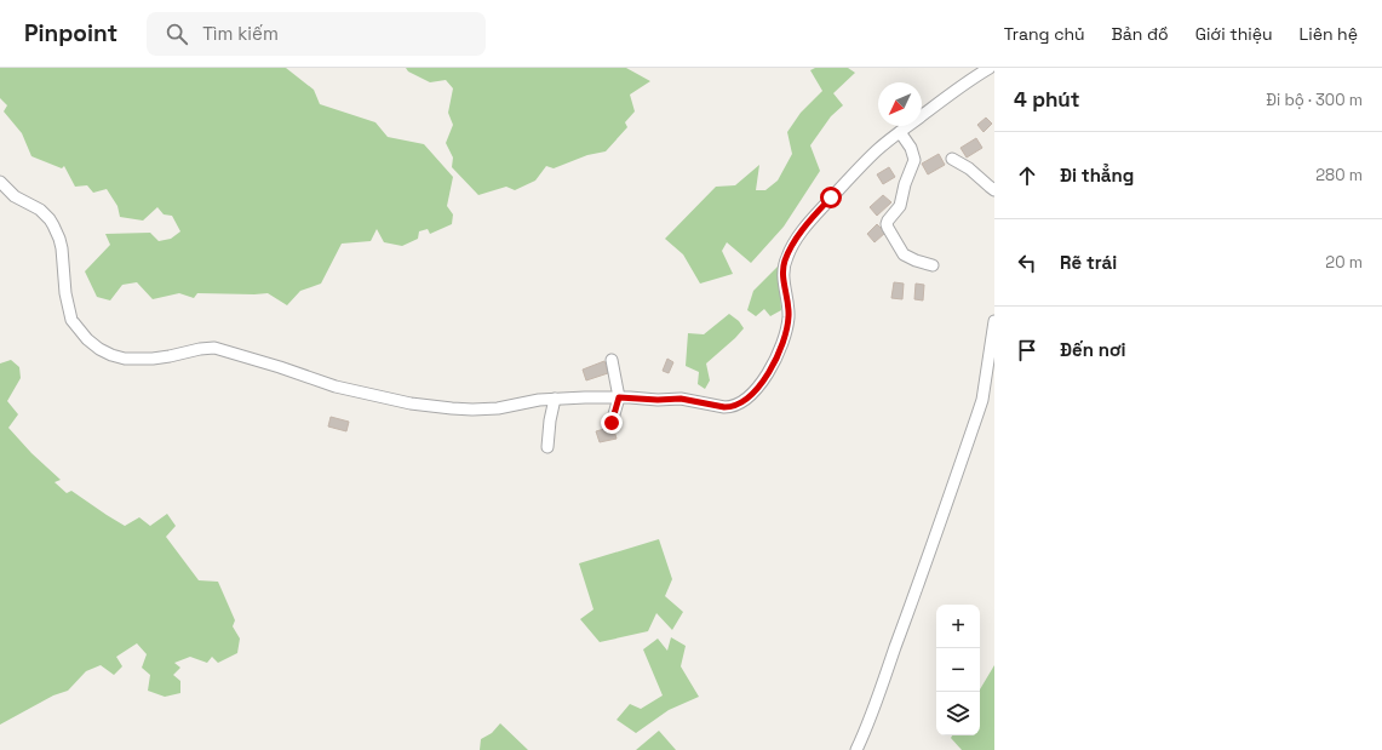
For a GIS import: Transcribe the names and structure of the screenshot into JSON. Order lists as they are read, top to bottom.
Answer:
{
  "north": "bottom left",
  "page": {
    "header": "Pinpoint",
    "search": "Tìm kiếm",
    "nav": [
      "Trang chủ",
      "Bản đồ",
      "Giới thiệu",
      "Liên hệ"
    ],
    "heading": ["4 phút", "Đi bộ · 300 m"],
    "list": [
      ["Đi thẳng", "280 m"],
      ["Rẽ trái", "20 m"],
      "Đến nơi"
    ],
    "map_buttons": ["+", "−"]
  }
}
